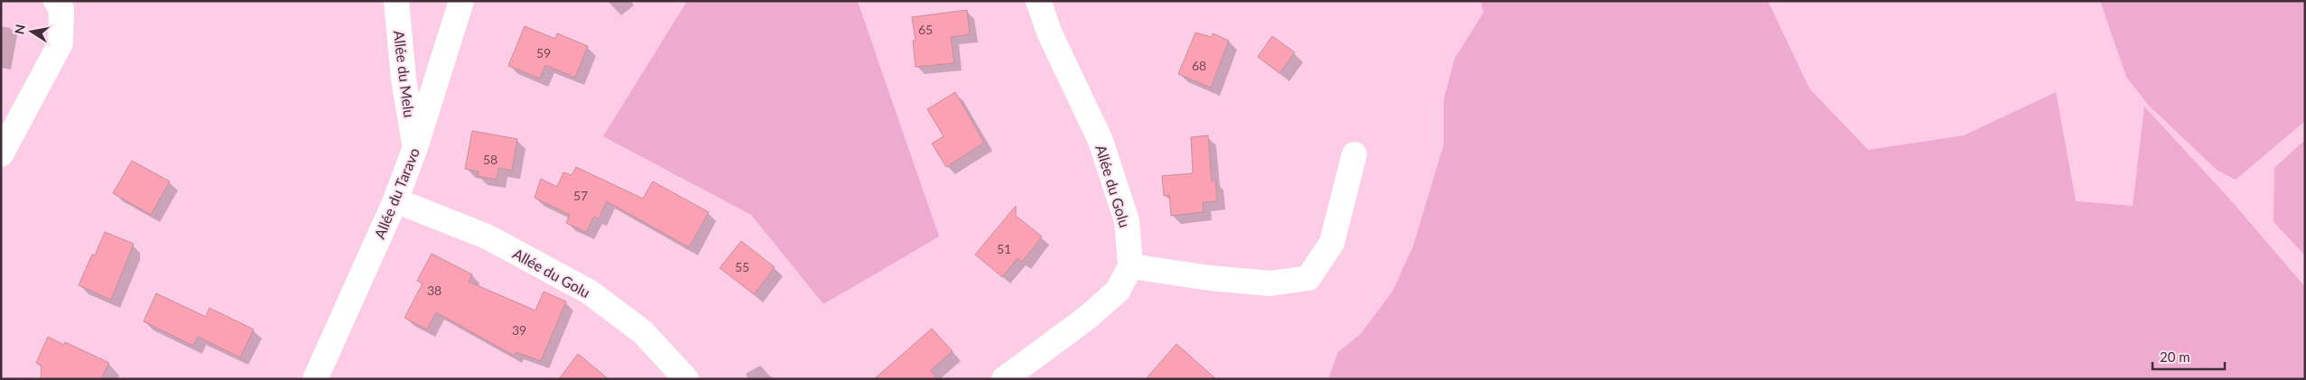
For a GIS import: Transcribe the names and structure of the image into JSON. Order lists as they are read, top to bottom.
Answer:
{
  "streets": {
    "street": ["Allée du Melu", "Allée du Golu", "Allée du Taravo"]
  },
  "crossings": [
    ["Allée du Melu", "Allée du Taravo"],
    ["Allée du Golu", "Allée du Taravo"]
  ],
  "house_numbers": [
    "65",
    "59",
    "68",
    "58",
    "57",
    "51",
    "55",
    "38",
    "39"
  ],
  "scale_bar": "20 m",
  "north": "left"
}
